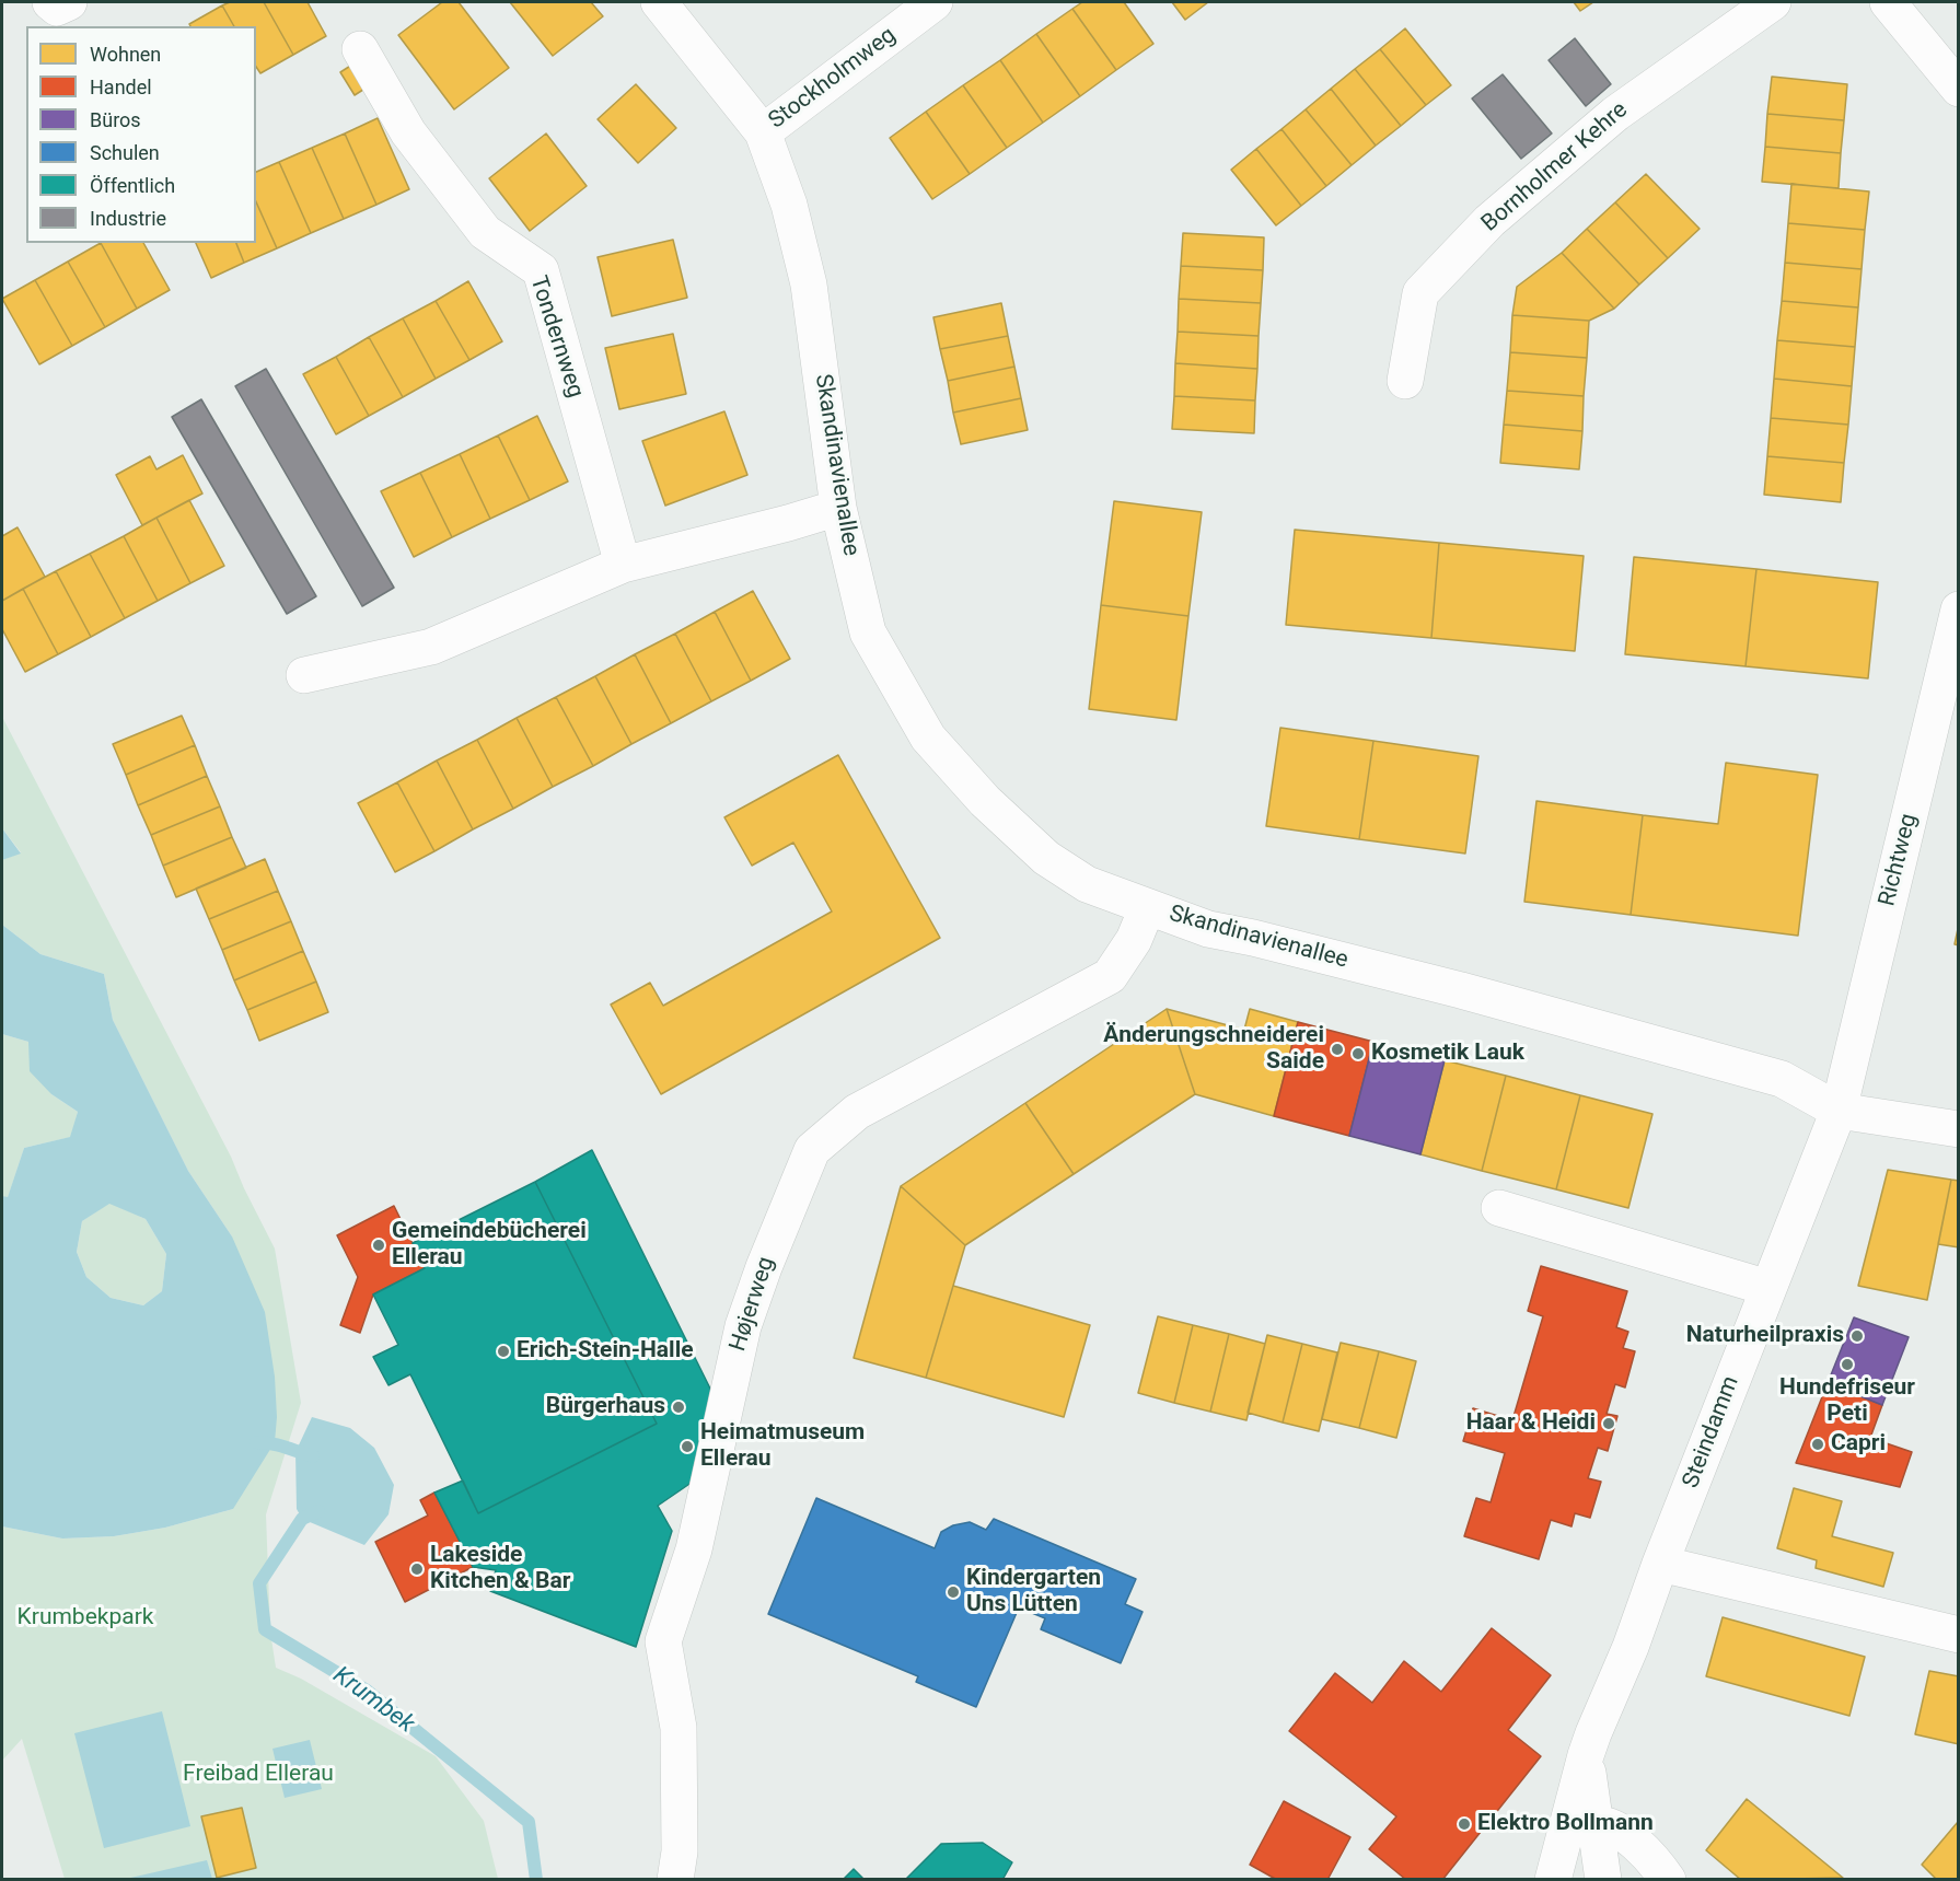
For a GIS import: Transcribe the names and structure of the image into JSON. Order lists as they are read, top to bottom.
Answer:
{
  "streets": {
    "street": [
      "Stockholmweg",
      "Bornholmer Kehre",
      "Tondernweg",
      "Skandinavienallee",
      "Richtweg",
      "Højerweg",
      "Steindamm"
    ]
  },
  "crossings": [
    ["Stockholmweg", "Skandinavienallee"],
    ["Skandinavienallee", "Richtweg"],
    ["Skandinavienallee", "Højerweg"],
    ["Skandinavienallee", "Steindamm"],
    ["Richtweg", "Steindamm"]
  ],
  "water": ["Krumbek"],
  "parks": ["Krumbekpark", "Freibad Ellerau"],
  "places": [
    "Änderungschneiderei Saide",
    "Kosmetik Lauk",
    "Gemeindebücherei Ellerau",
    "Naturheilpraxis",
    "Erich-Stein-Halle",
    "Hundefriseur Peti",
    "Bürgerhaus",
    "Haar & Heidi",
    "Capri",
    "Heimatmuseum Ellerau",
    "Lakeside Kitchen & Bar",
    "Kindergarten Uns Lütten",
    "Elektro Bollmann"
  ],
  "legend": [
    "Wohnen",
    "Handel",
    "Büros",
    "Schulen",
    "Öffentlich",
    "Industrie"
  ]
}
